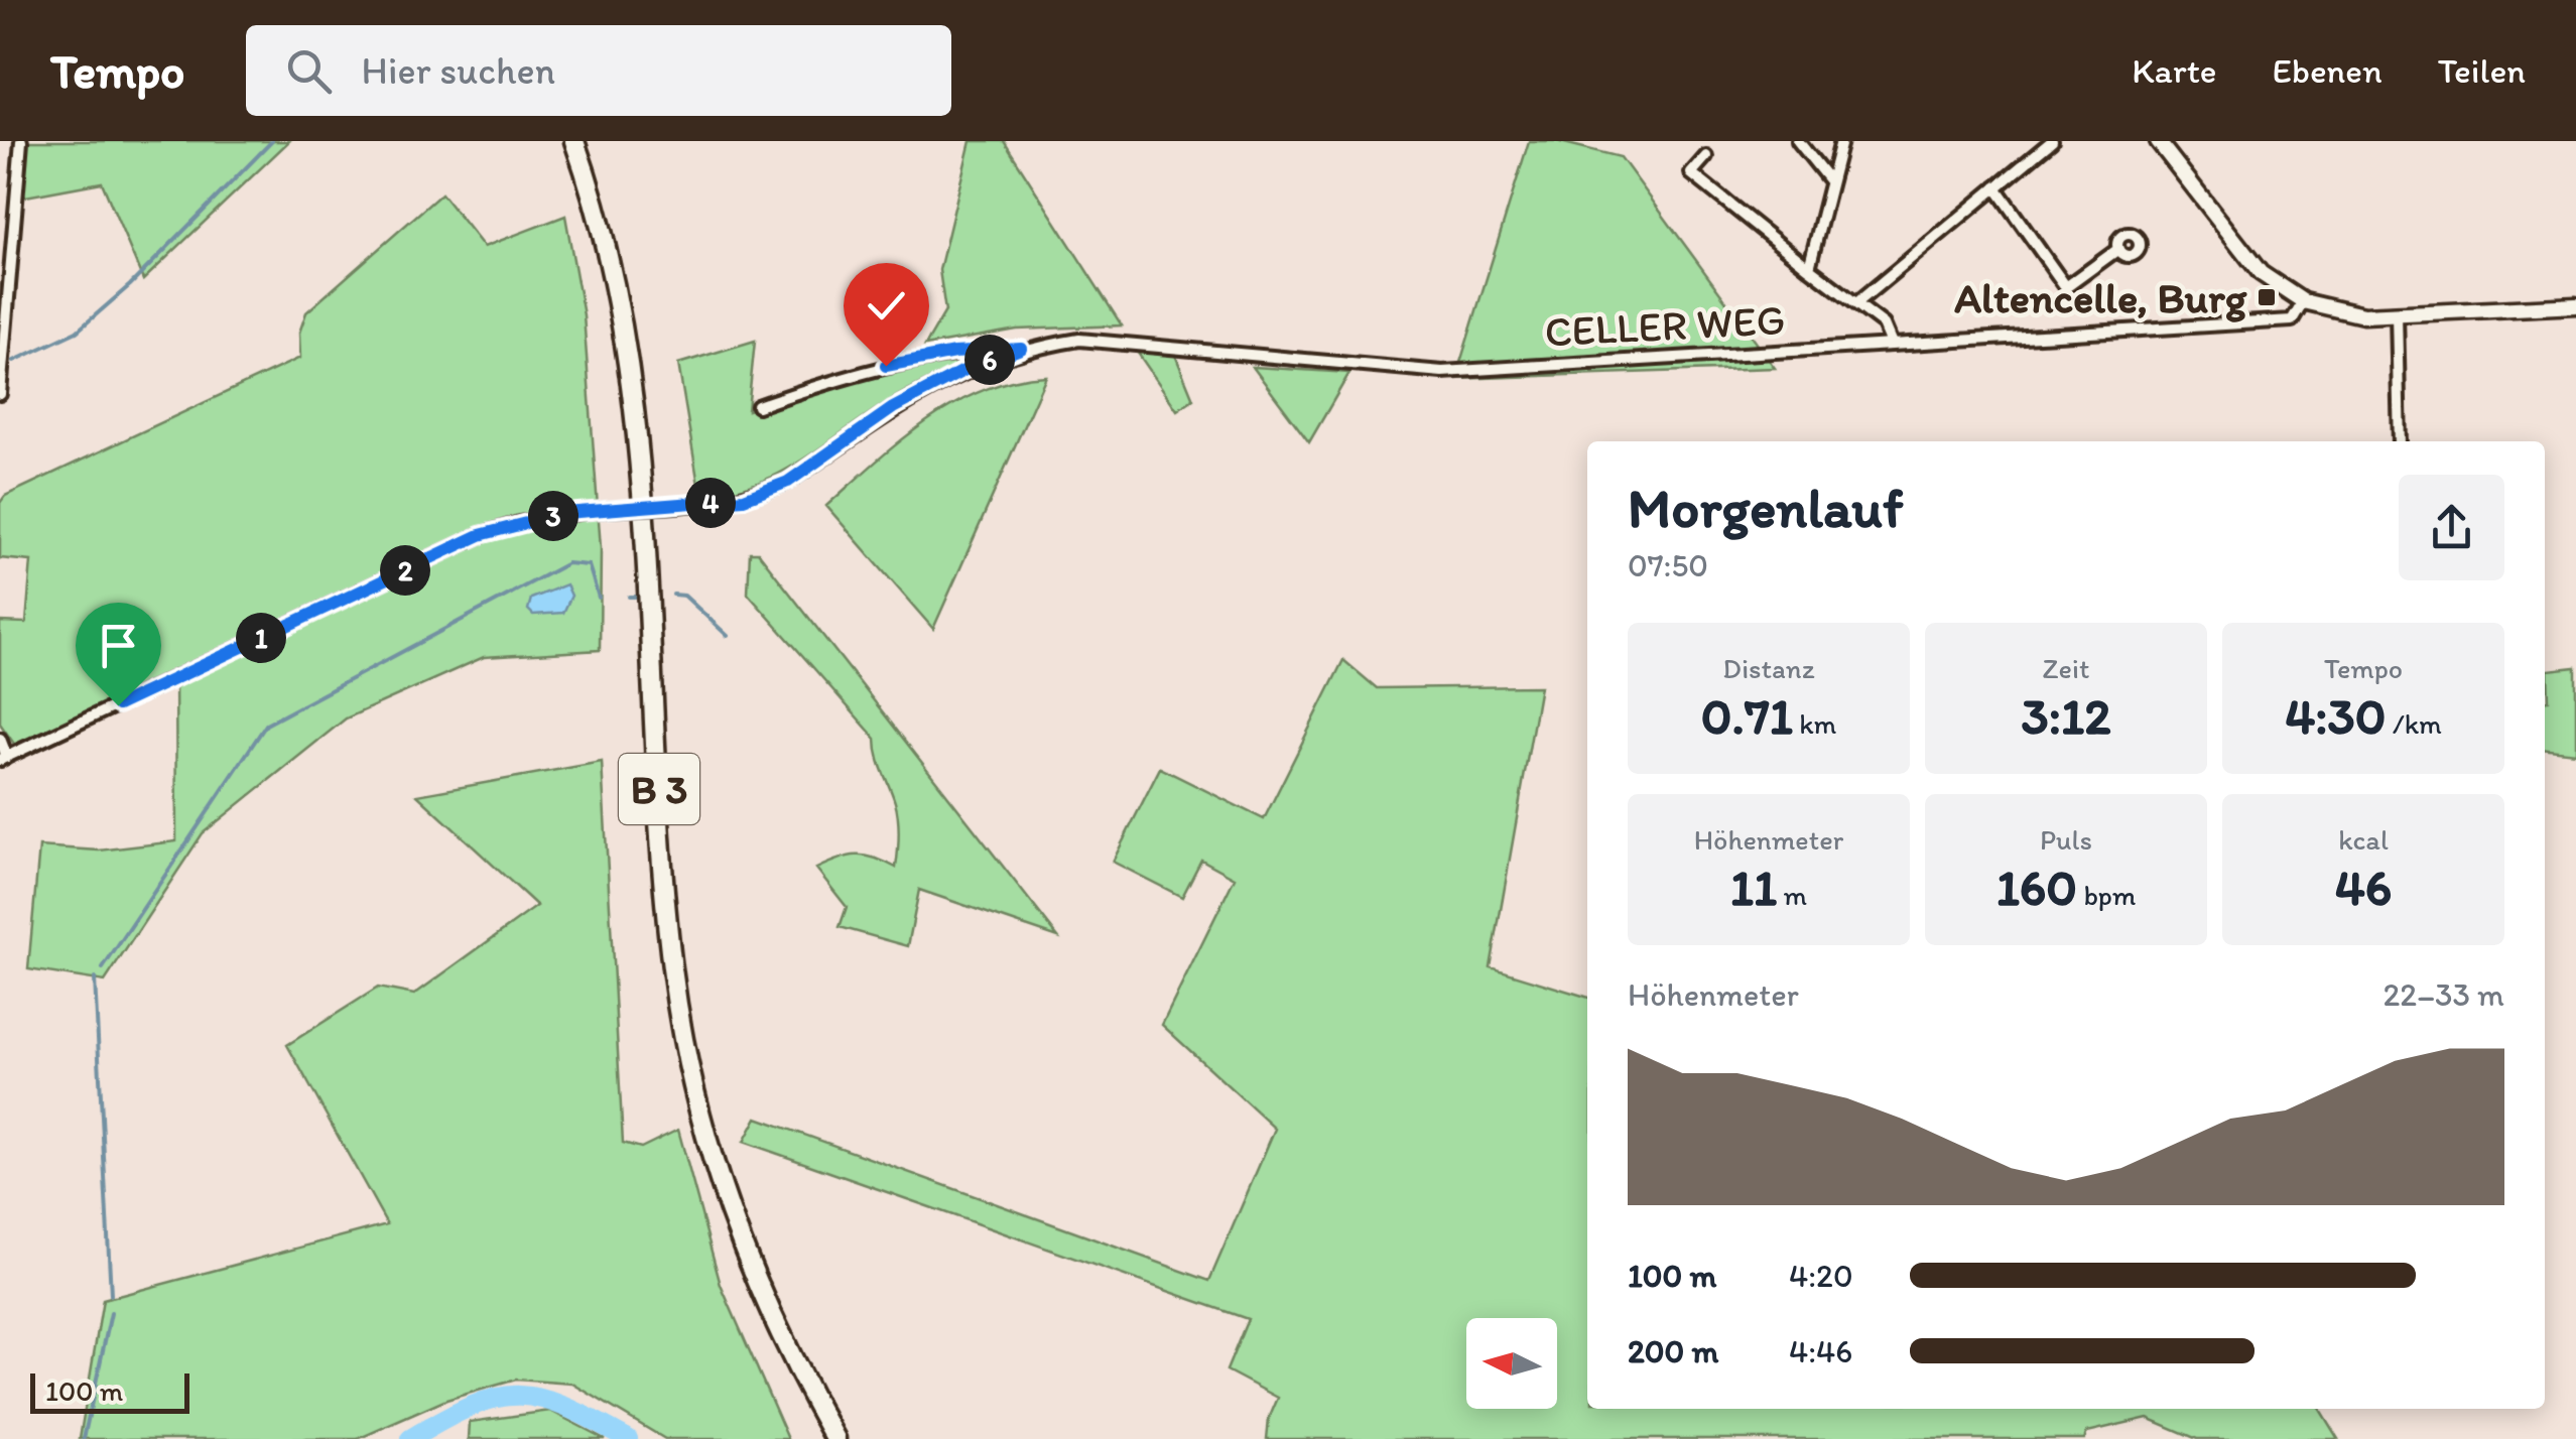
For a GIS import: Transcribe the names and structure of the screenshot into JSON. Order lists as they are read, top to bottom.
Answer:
{
  "streets": {
    "highway": ["B 3"],
    "street": ["CELLER WEG"]
  },
  "places": {
    "transit": ["Altencelle, Burg"]
  },
  "scale_bar": "100 m",
  "north": "left",
  "page": {
    "header": "Tempo",
    "search": "Hier suchen",
    "nav": ["Karte", "Ebenen", "Teilen"],
    "pins": [
      "6",
      "4",
      "3",
      "2",
      "1"
    ],
    "heading": ["Morgenlauf", "07:50"],
    "stats": [
      ["Distanz", "0.71 km"],
      ["Zeit", "3:12"],
      ["Tempo", "4:30 /km"],
      ["Höhenmeter", "11 m"],
      ["Puls", "160 bpm"],
      ["kcal", "46"]
    ],
    "chart": ["Höhenmeter", "22–33 m"],
    "list": [
      {
        "name": "100 m",
        "note": "4:20"
      },
      {
        "name": "200 m",
        "note": "4:46"
      }
    ],
    "scale": "100 m"
  }
}
